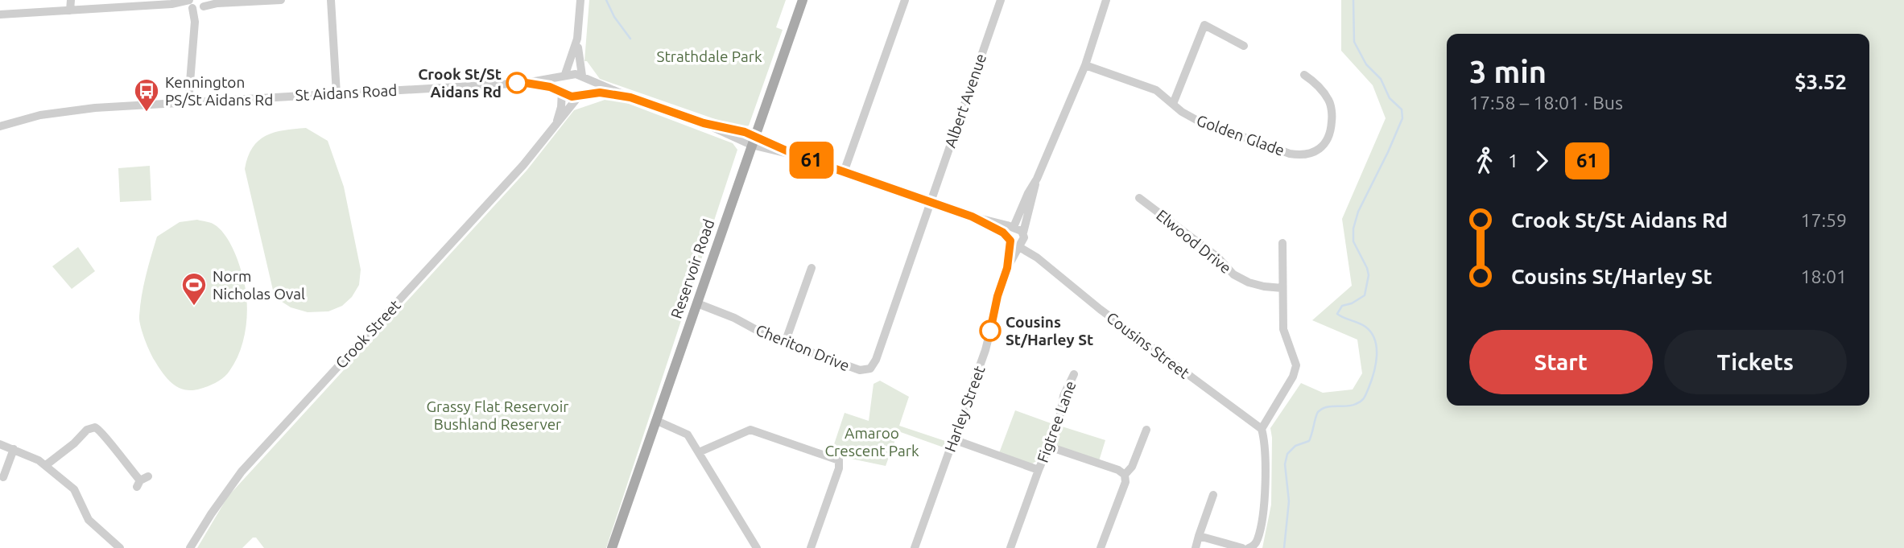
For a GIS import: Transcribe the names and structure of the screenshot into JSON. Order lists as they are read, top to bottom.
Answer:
{
  "streets": {
    "main road": ["Reservoir Road"],
    "street": [
      "St Aidans Road",
      "Albert Avenue",
      "Golden Glade",
      "Elwood Drive",
      "Crook Street",
      "Cousins Street",
      "Cheriton Drive",
      "Harley Street",
      "Figtree Lane"
    ]
  },
  "crossings": [
    ["St Aidans Road", "Crook Street"],
    ["Albert Avenue", "Cheriton Drive"],
    ["Reservoir Road", "Cheriton Drive"],
    ["Cousins Street", "Harley Street"],
    ["Harley Street", "Figtree Lane"]
  ],
  "parks": ["Strathdale Park", "Grassy Flat Reservoir Bushland Reserver", "Amaroo Crescent Park"],
  "places": {
    "other": ["Crook St/St Aidans Rd", "Cousins St/Harley St"],
    "bus stop": ["Kennington PS/St Aidans Rd"],
    "sports": ["Norm Nicholas Oval"]
  },
  "lines": ["bus line 61"],
  "page": {
    "on_map": "61",
    "heading": ["3 min", "17:58 – 18:01 · Bus", "$3.52"],
    "legs": ["1", "61"],
    "list": [
      {
        "name": "Crook St/St Aidans Rd",
        "value": "17:59"
      },
      {
        "name": "Cousins St/Harley St",
        "value": "18:01"
      }
    ],
    "buttons": ["Start", "Tickets"]
  }
}
